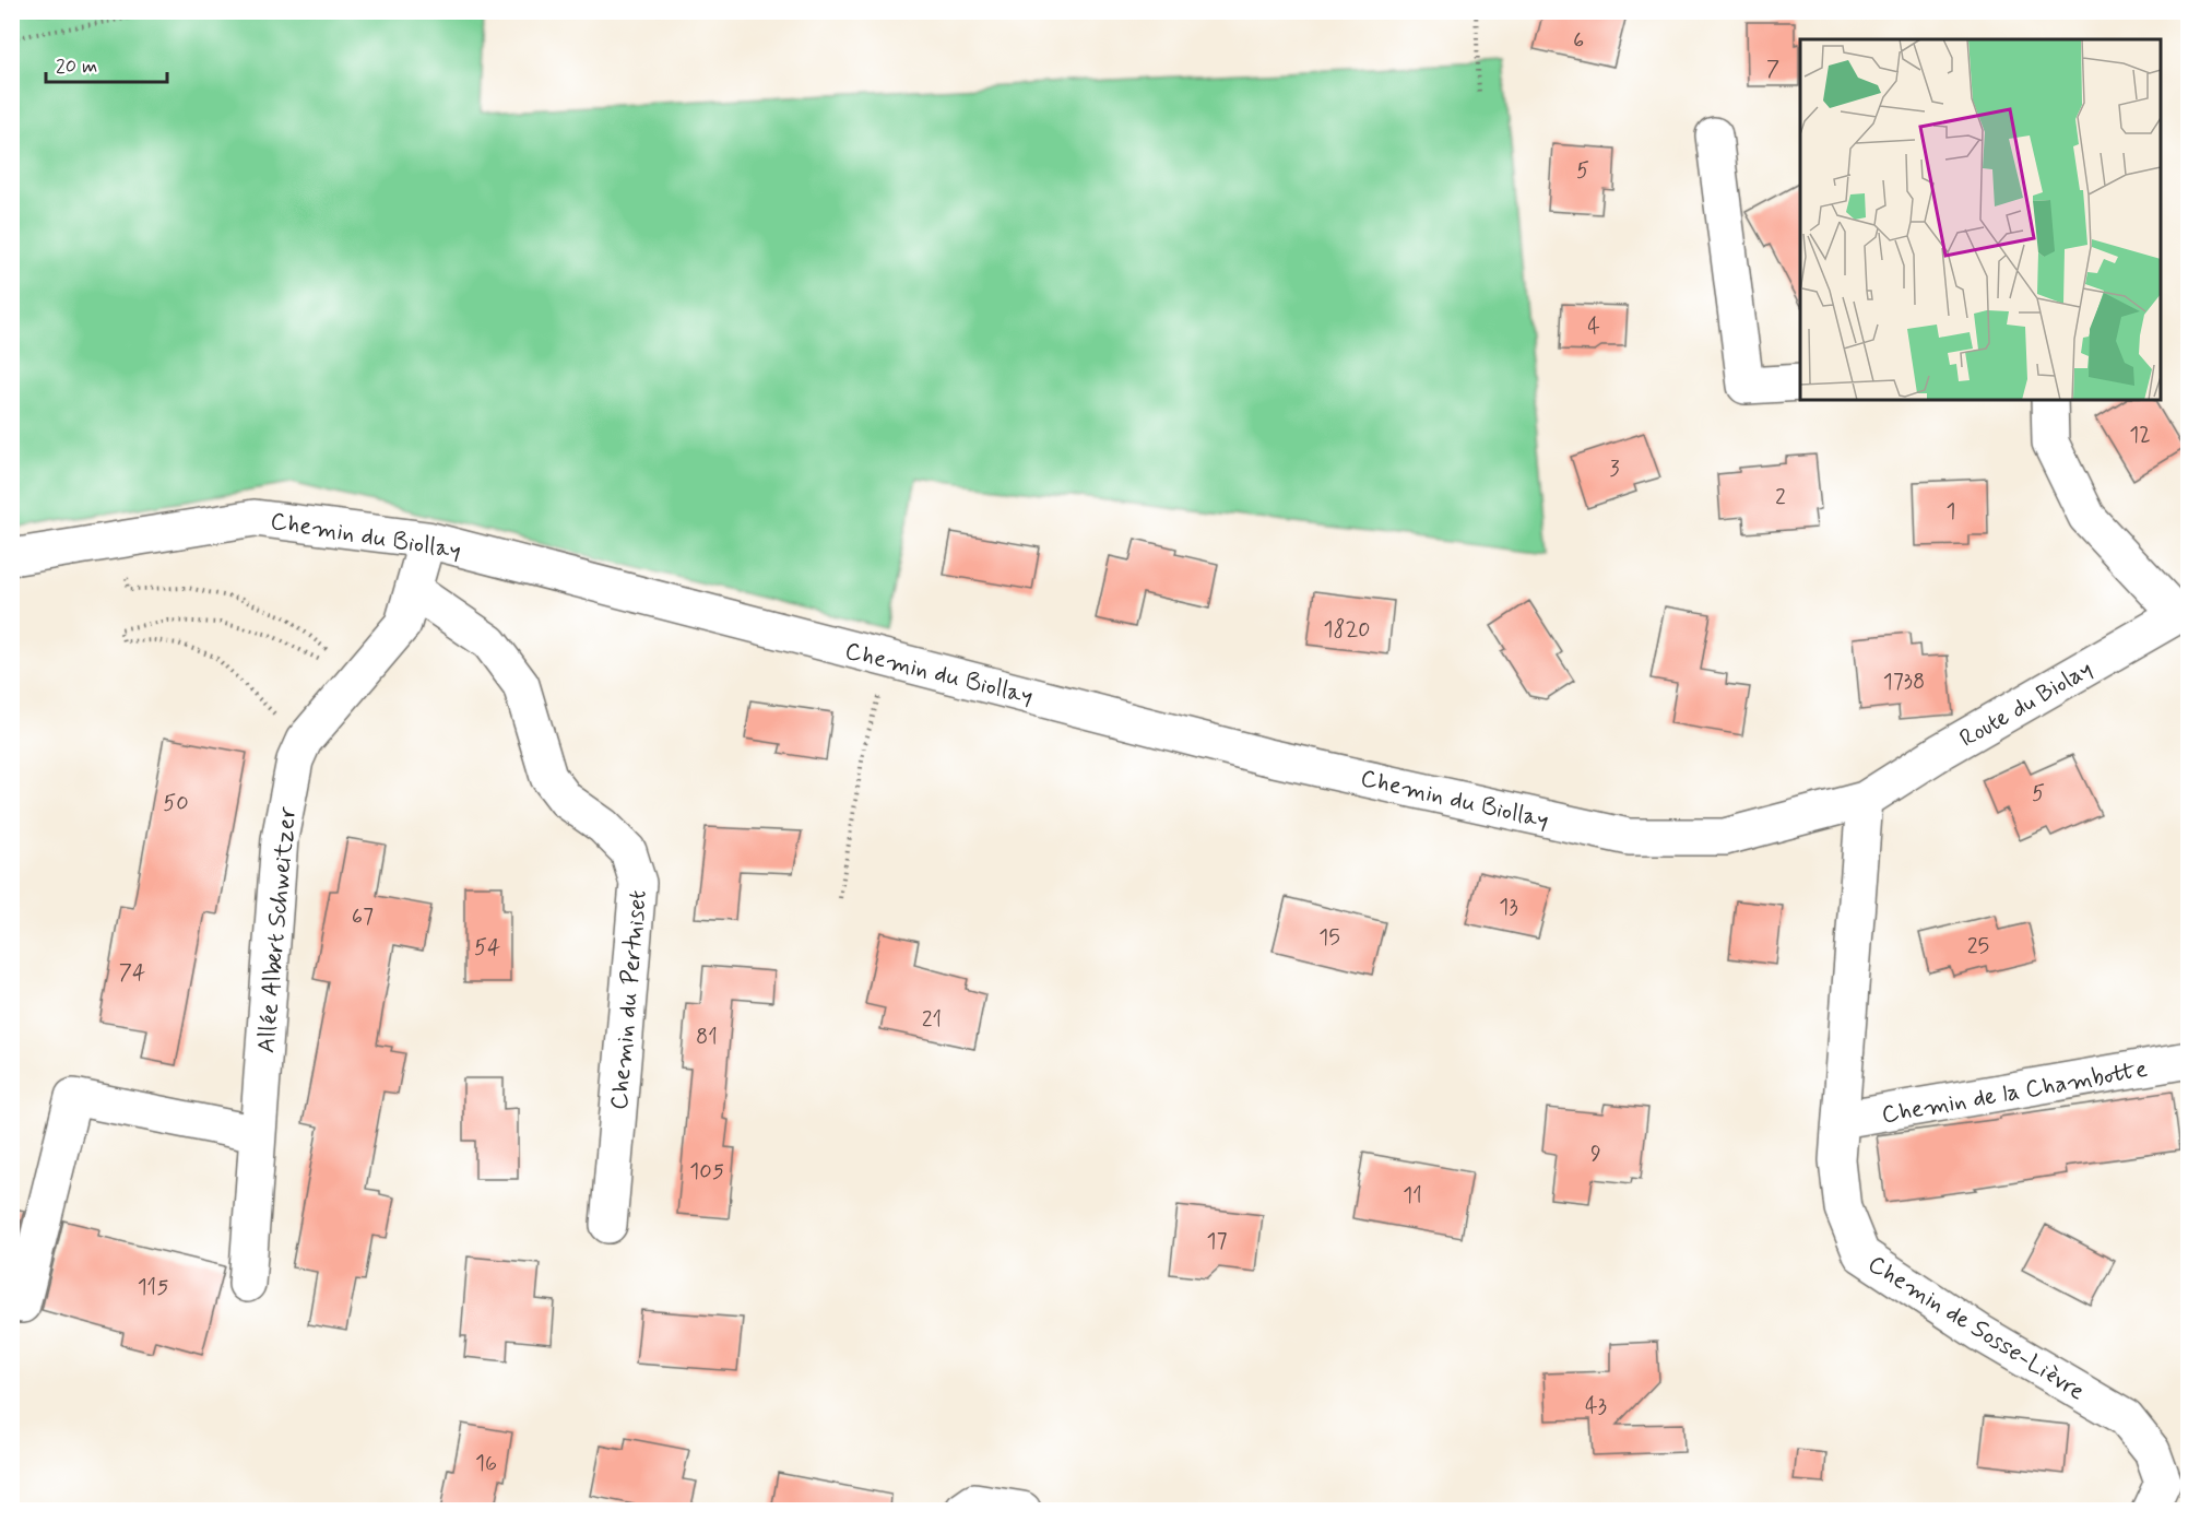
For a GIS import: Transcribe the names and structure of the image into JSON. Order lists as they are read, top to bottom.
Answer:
{
  "streets": {
    "street": [
      "Chemin du Biollay",
      "Route du Biolay",
      "Allée Albert Schweitzer",
      "Chemin du Pertuiset",
      "Chemin de la Chambotte",
      "Chemin de Sosse-Lièvre"
    ]
  },
  "crossings": [
    ["Chemin du Biollay", "Route du Biolay"],
    ["Chemin du Biollay", "Allée Albert Schweitzer"],
    ["Chemin du Biollay", "Chemin de Sosse-Lièvre"],
    ["Route du Biolay", "Chemin de Sosse-Lièvre"],
    ["Allée Albert Schweitzer", "Chemin du Pertuiset"],
    ["Chemin de la Chambotte", "Chemin de Sosse-Lièvre"]
  ],
  "house_numbers": [
    "6",
    "7",
    "5",
    "4",
    "12",
    "3",
    "2",
    "1",
    "1820",
    "1738",
    "5",
    "50",
    "13",
    "67",
    "15",
    "25",
    "54",
    "74",
    "21",
    "81",
    "9",
    "105",
    "11",
    "17",
    "115",
    "43",
    "16"
  ],
  "scale_bar": "20 m"
}
